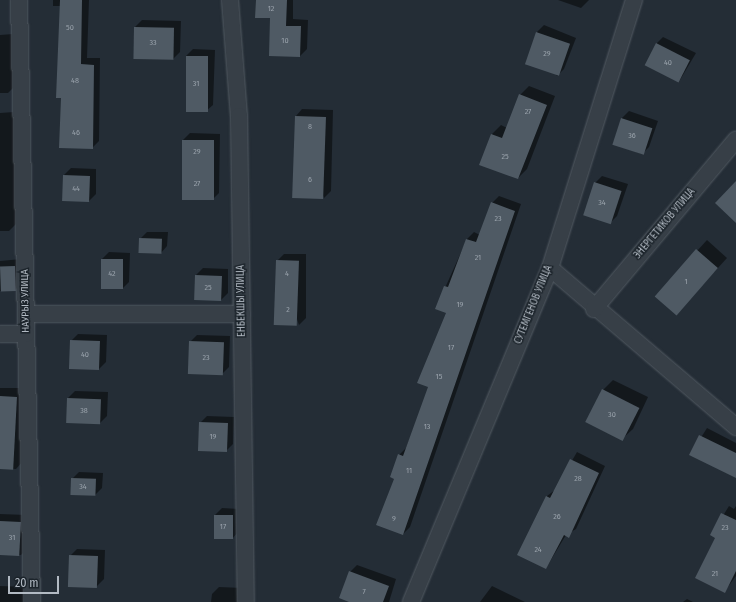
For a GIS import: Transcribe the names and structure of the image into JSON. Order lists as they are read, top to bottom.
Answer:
{
  "streets": {
    "street": [
      "ЭНЕРГЕТИКОВ УЛИЦА",
      "НАУРЫЗ УЛИЦА",
      "ЕНБЕКШЫ УЛИЦА",
      "СУТЕМГЕНОВ УЛИЦА"
    ]
  },
  "house_numbers": [
    "12",
    "50",
    "10",
    "33",
    "29",
    "40",
    "48",
    "31",
    "27",
    "8",
    "46",
    "36",
    "29",
    "25",
    "6",
    "27",
    "44",
    "34",
    "23",
    "21",
    "42",
    "4",
    "1",
    "25",
    "19",
    "2",
    "17",
    "40",
    "23",
    "15",
    "38",
    "30",
    "13",
    "19",
    "11",
    "28",
    "34",
    "26",
    "9",
    "17",
    "23",
    "31",
    "24",
    "21",
    "7"
  ],
  "scale_bar": "20 m"
}
